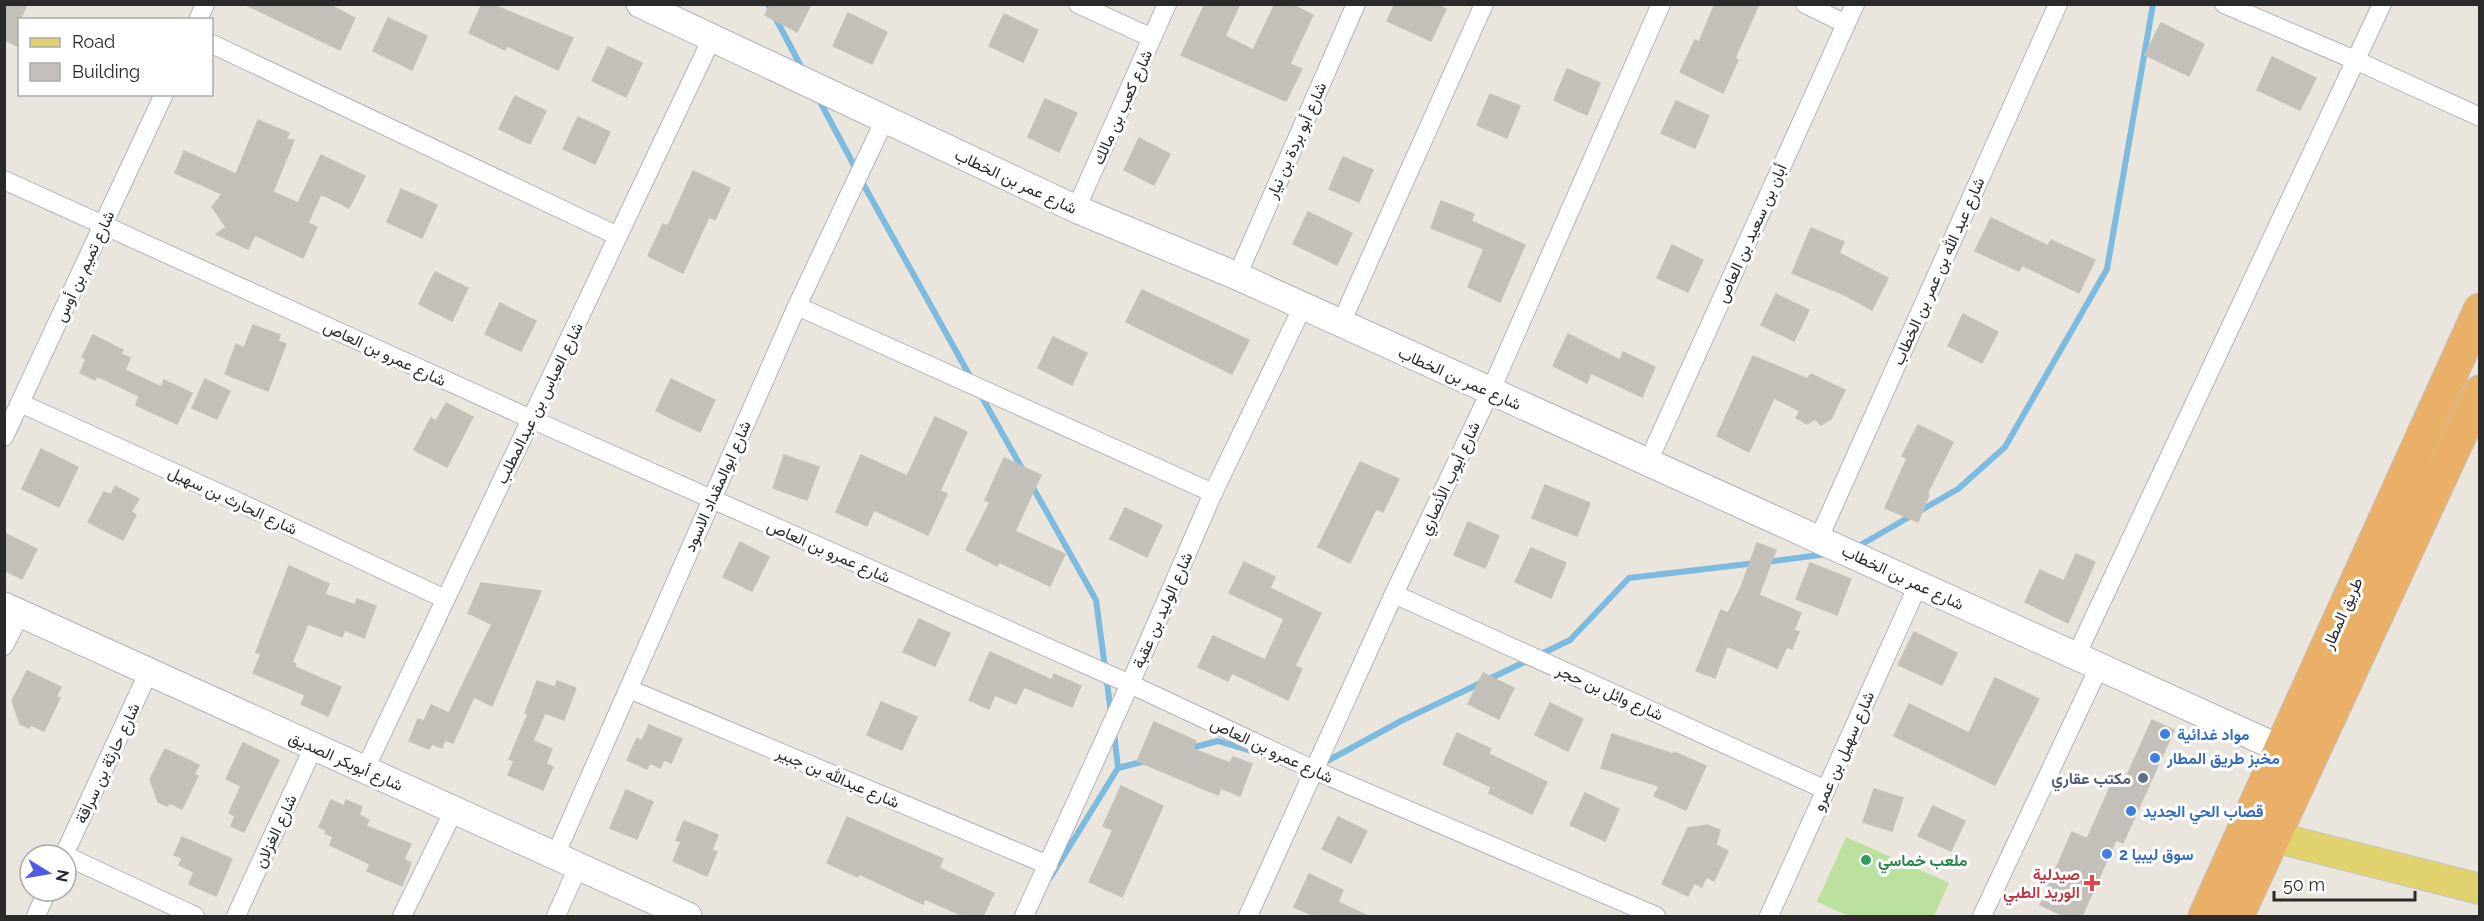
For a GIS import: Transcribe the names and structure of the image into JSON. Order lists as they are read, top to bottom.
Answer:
{
  "streets": {
    "highway": ["طريق المطار"],
    "street": [
      "شارع كعب بن مالك",
      "شارع أبو بردة بن نيار",
      "شارع عمر بن الخطاب",
      "أبان بن سعيد بن العاص",
      "شارع تميم بن أوس",
      "شارع عبد الله بن عمر بن الخطاب",
      "شارع عمرو بن العاص",
      "شارع العباس بن عبدالمطلب",
      "شارع أيوب الأنصاري",
      "شارع ابوالمقداد الاسود",
      "شارع الحارث بن سهيل",
      "شارع الوليد بن عقبة",
      "شارع وائل بن حجر",
      "شارع سهيل بن عمرو",
      "شارع أبوبكر الصديق",
      "شارع حارثة بن سراقة",
      "شارع عبدالله بن جبير",
      "شارع الغزلان"
    ]
  },
  "crossings": [
    ["شارع كعب بن مالك", "شارع عمر بن الخطاب"],
    ["شارع أبو بردة بن نيار", "شارع عمر بن الخطاب"],
    ["شارع عمر بن الخطاب", "أبان بن سعيد بن العاص"],
    ["شارع عمر بن الخطاب", "شارع عبد الله بن عمر بن الخطاب"],
    ["شارع عمر بن الخطاب", "شارع العباس بن عبدالمطلب"],
    ["شارع عمر بن الخطاب", "شارع أيوب الأنصاري"],
    ["شارع عمر بن الخطاب", "شارع ابوالمقداد الاسود"],
    ["شارع عمر بن الخطاب", "شارع الوليد بن عقبة"],
    ["شارع عمر بن الخطاب", "طريق المطار"],
    ["شارع عمر بن الخطاب", "شارع سهيل بن عمرو"],
    ["شارع تميم بن أوس", "شارع عمرو بن العاص"],
    ["شارع تميم بن أوس", "شارع الحارث بن سهيل"],
    ["شارع عمرو بن العاص", "شارع العباس بن عبدالمطلب"],
    ["شارع عمرو بن العاص", "شارع أيوب الأنصاري"],
    ["شارع عمرو بن العاص", "شارع ابوالمقداد الاسود"],
    ["شارع عمرو بن العاص", "شارع الوليد بن عقبة"],
    ["شارع العباس بن عبدالمطلب", "شارع الحارث بن سهيل"],
    ["شارع العباس بن عبدالمطلب", "شارع أبوبكر الصديق"],
    ["شارع أيوب الأنصاري", "شارع وائل بن حجر"],
    ["شارع ابوالمقداد الاسود", "شارع أبوبكر الصديق"],
    ["شارع ابوالمقداد الاسود", "شارع عبدالله بن جبير"],
    ["شارع الوليد بن عقبة", "شارع عبدالله بن جبير"],
    ["شارع وائل بن حجر", "شارع سهيل بن عمرو"],
    ["شارع أبوبكر الصديق", "شارع حارثة بن سراقة"],
    ["شارع أبوبكر الصديق", "شارع الغزلان"]
  ],
  "places": {
    "other": [
      "مواد غدائية",
      "مخبز طريق المطار",
      "مكتب عقاري",
      "قصاب الحي الجديد",
      "سوق ليبيا 2",
      "ملعب خماسي"
    ],
    "health": ["صيدلية الوريد الطبي"]
  },
  "legend": ["Road", "Building"],
  "scale_bar": "50 m",
  "north": "right"
}
